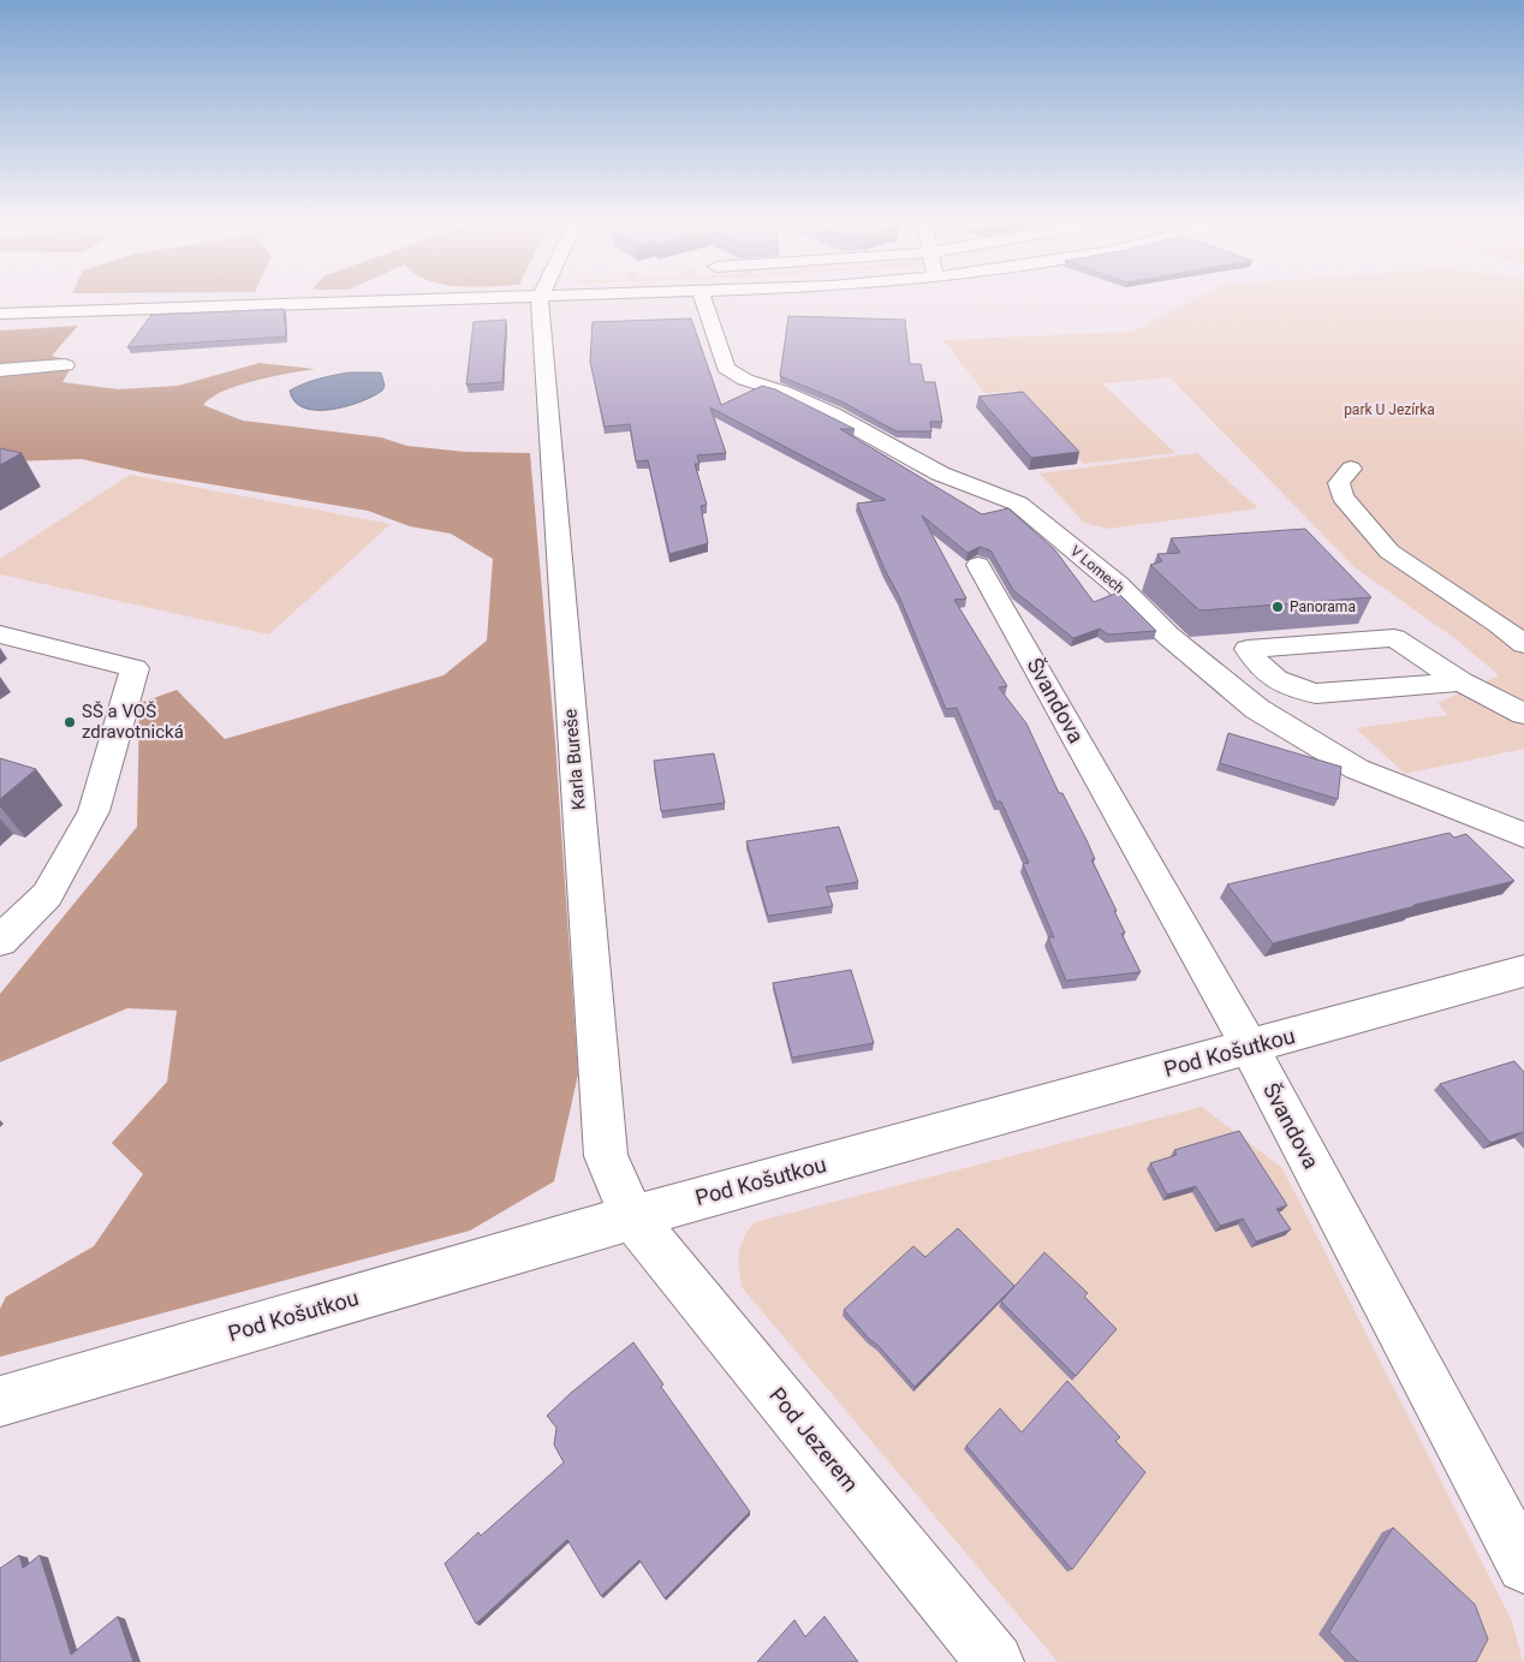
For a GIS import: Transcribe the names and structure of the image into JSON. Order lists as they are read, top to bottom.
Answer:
{
  "streets": {
    "street": [
      "V Lomech",
      "Švandova",
      "Karla Bureše",
      "Pod Košutkou",
      "Pod Jezerem"
    ]
  },
  "crossings": [
    ["Švandova", "Pod Košutkou"],
    ["Karla Bureše", "Pod Košutkou"],
    ["Karla Bureše", "Pod Jezerem"],
    ["Pod Košutkou", "Pod Jezerem"]
  ],
  "parks": ["park U Jezírka"],
  "places": ["Panorama", "SŠ a VOŠ zdravotnická"]
}
